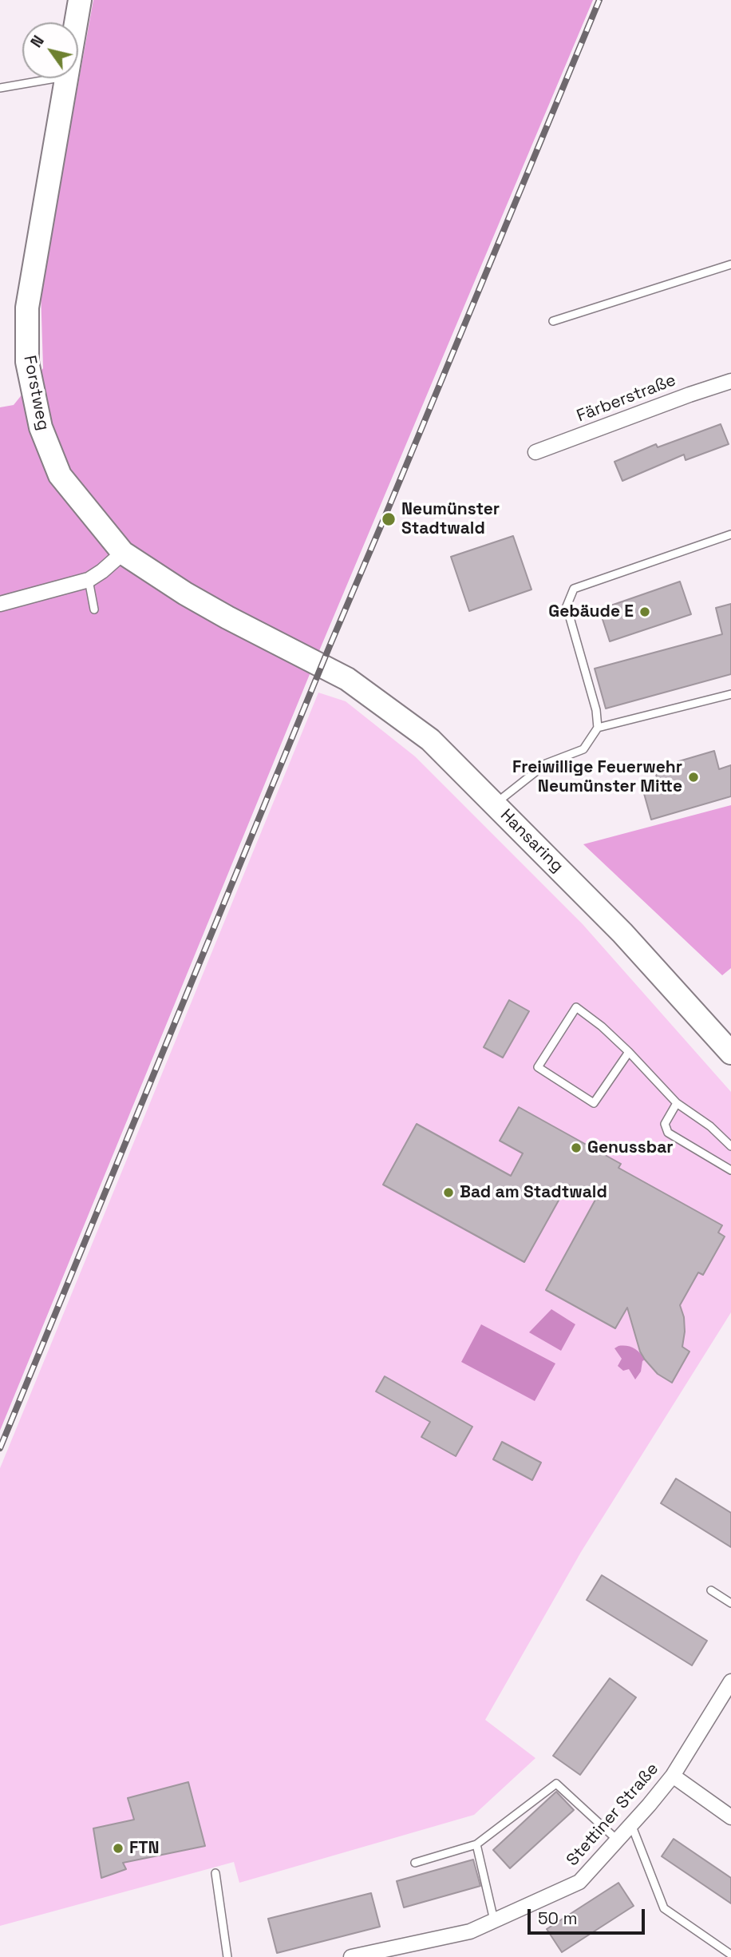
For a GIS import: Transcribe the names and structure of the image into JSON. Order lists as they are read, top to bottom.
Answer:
{
  "streets": {
    "main road": ["Forstweg", "Hansaring"],
    "street": ["Färberstraße", "Stettiner Straße"]
  },
  "crossings": [
    ["Forstweg", "Hansaring"]
  ],
  "places": [
    "Neumünster Stadtwald",
    "Gebäude E",
    "Freiwillige Feuerwehr Neumünster Mitte",
    "Genussbar",
    "Bad am Stadtwald",
    "FTN"
  ],
  "scale_bar": "50 m",
  "north": "top left"
}
